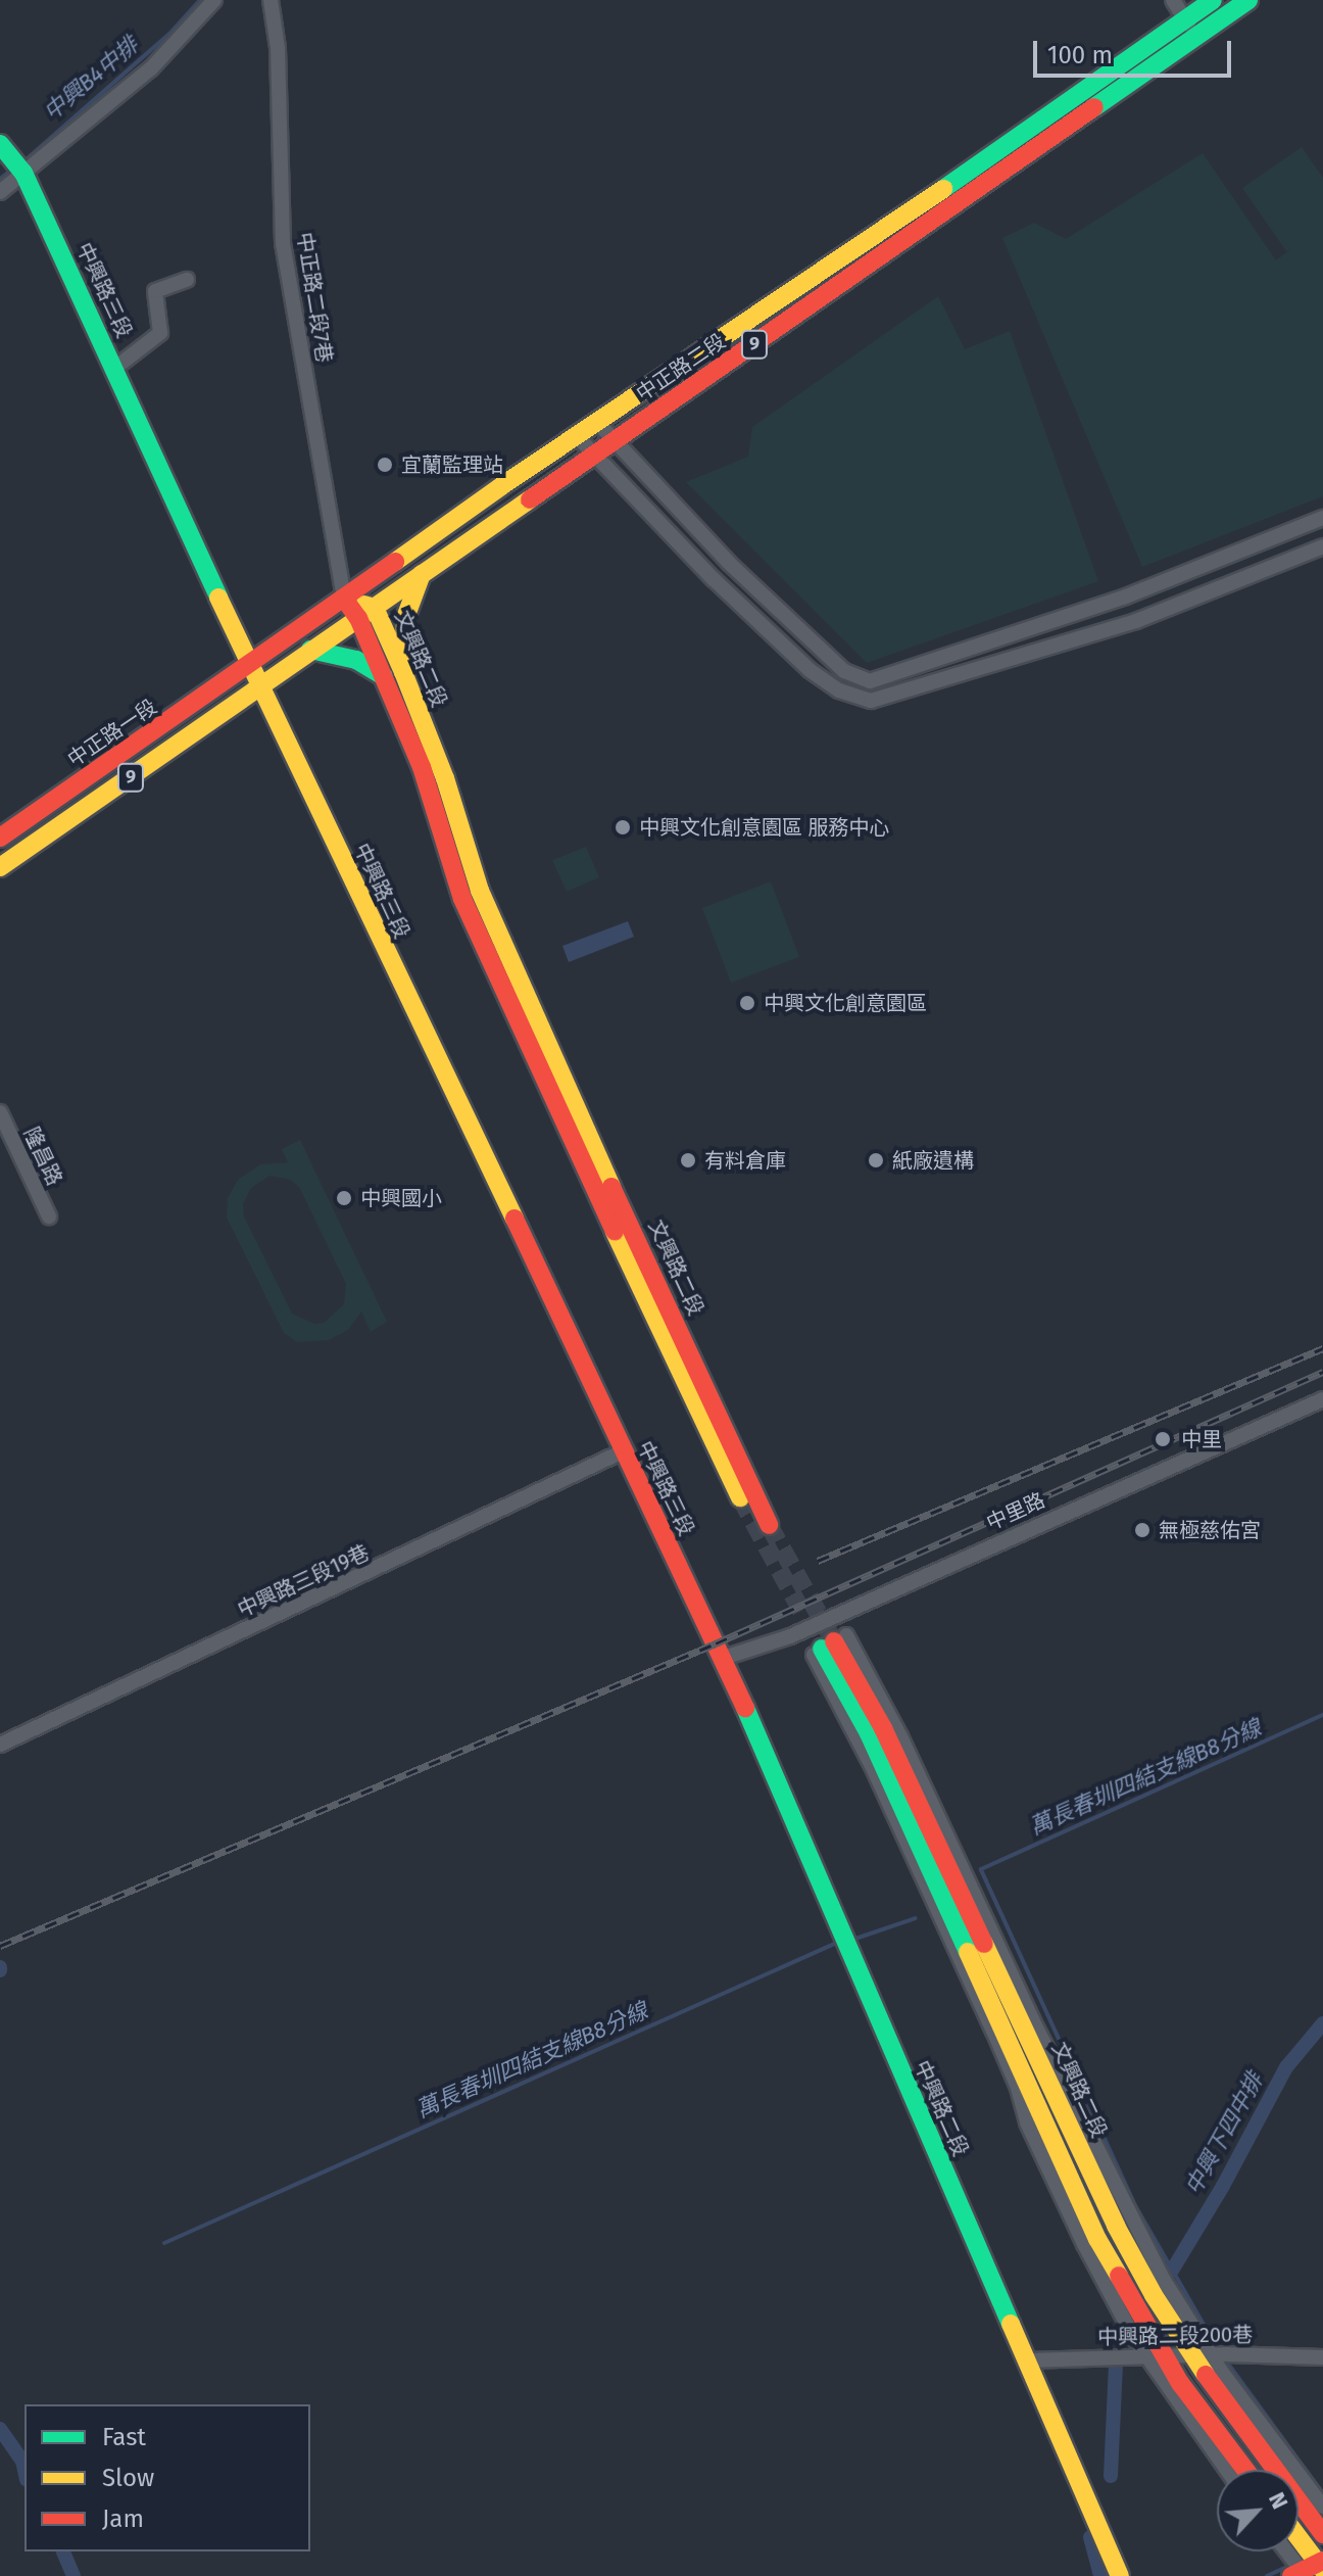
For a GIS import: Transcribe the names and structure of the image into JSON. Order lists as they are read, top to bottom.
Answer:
{
  "streets": {
    "street": [
      "中興路三段",
      "中正路二段7巷",
      "9",
      "中正路二段",
      "文興路二段",
      "中正路一段",
      "隆昌路",
      "中里路",
      "中興路三段19巷",
      "中興路二段",
      "中興路二段200巷"
    ]
  },
  "crossings": [
    ["中興路三段", "9"],
    ["中興路三段", "中正路二段"],
    ["中興路三段", "中正路一段"],
    ["中興路三段", "中里路"],
    ["中興路三段", "中興路三段19巷"],
    ["中興路三段", "中興路二段"],
    ["中正路二段7巷", "中正路二段"],
    ["中正路二段7巷", "文興路二段"],
    ["9", "中正路二段"],
    ["中正路二段", "文興路二段"],
    ["中正路二段", "中正路一段"],
    ["文興路二段", "中興路二段200巷"],
    ["中里路", "中興路二段"],
    ["中興路二段", "中興路二段200巷"]
  ],
  "water": ["中興B4中排", "萬長春圳四結支線B8分線", "中興下四中排"],
  "places": [
    "宜蘭監理站",
    "中興文化創意園區 服務中心",
    "中興文化創意園區",
    "有料倉庫",
    "紙廠遺構",
    "中興國小",
    "中里",
    "無極慈佑宮"
  ],
  "legend": ["Fast", "Slow", "Jam"],
  "scale_bar": "100 m",
  "north": "top right"
}
